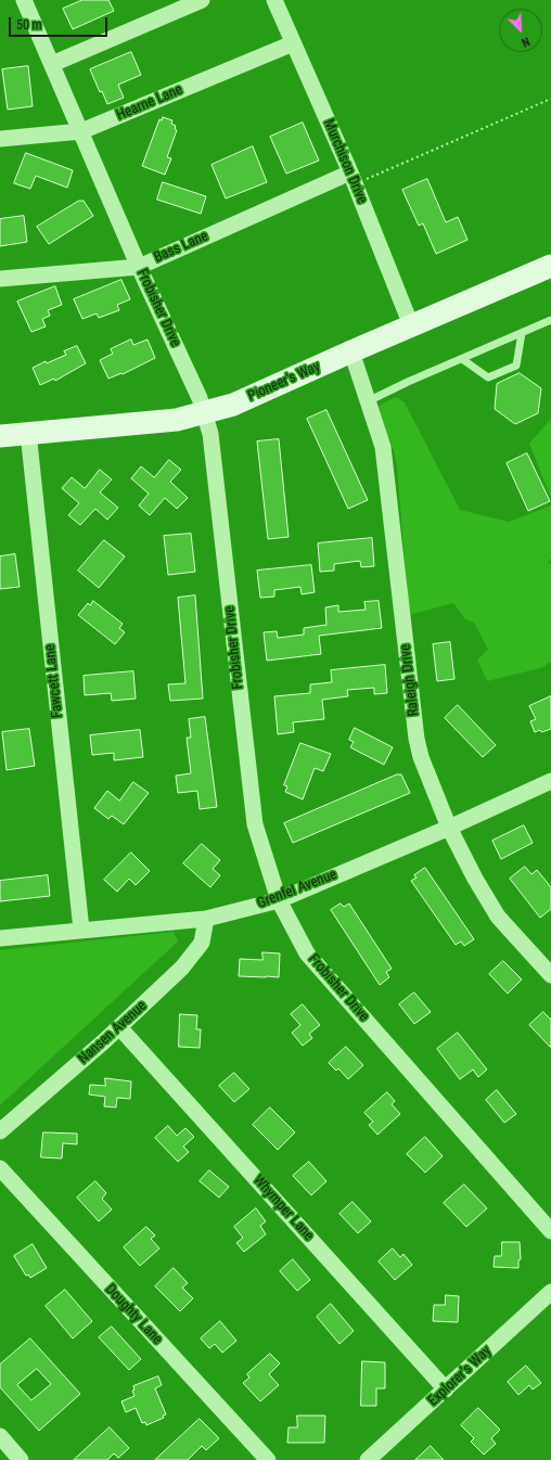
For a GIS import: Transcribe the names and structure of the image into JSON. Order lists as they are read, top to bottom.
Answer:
{
  "streets": {
    "main road": ["Pioneer's Way"],
    "street": [
      "Hearne Lane",
      "Murchison Drive",
      "Bass Lane",
      "Frobisher Drive",
      "Raleigh Drive",
      "Fawcett Lane",
      "Grenfel Avenue",
      "Nansen Avenue",
      "Whymper Lane",
      "Doughty Lane",
      "Explorer's Way"
    ]
  },
  "crossings": [
    ["Hearne Lane", "Murchison Drive"],
    ["Hearne Lane", "Frobisher Drive"],
    ["Murchison Drive", "Bass Lane"],
    ["Murchison Drive", "Pioneer's Way"],
    ["Bass Lane", "Frobisher Drive"],
    ["Frobisher Drive", "Pioneer's Way"],
    ["Frobisher Drive", "Grenfel Avenue"],
    ["Pioneer's Way", "Raleigh Drive"],
    ["Pioneer's Way", "Fawcett Lane"],
    ["Raleigh Drive", "Grenfel Avenue"],
    ["Fawcett Lane", "Grenfel Avenue"],
    ["Grenfel Avenue", "Nansen Avenue"],
    ["Nansen Avenue", "Whymper Lane"],
    ["Whymper Lane", "Explorer's Way"]
  ],
  "scale_bar": "50 m",
  "north": "bottom right"
}
